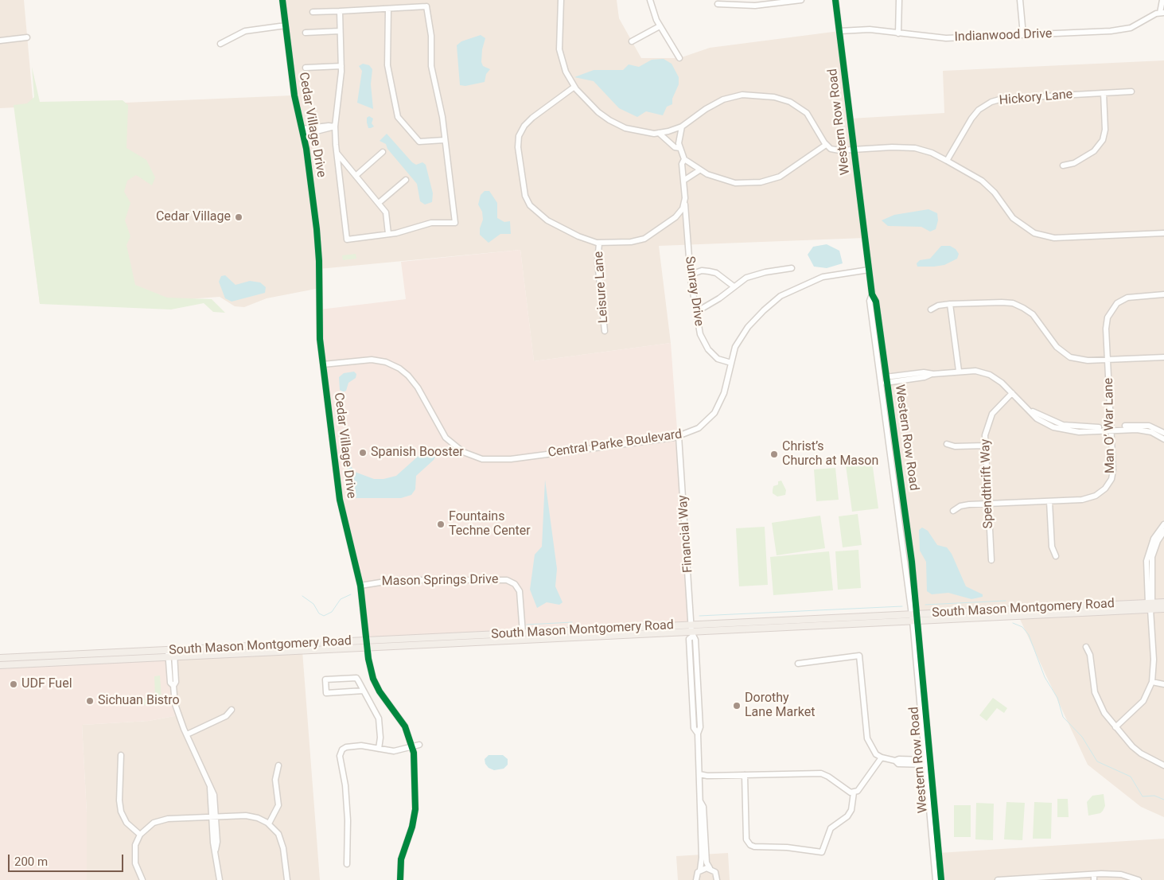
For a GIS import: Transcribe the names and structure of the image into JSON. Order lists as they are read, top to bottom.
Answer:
{
  "streets": {
    "main road": ["South Mason Montgomery Road"],
    "street": [
      "Indianwood Drive",
      "Hickory Lane",
      "Western Row Road",
      "Cedar Village Drive",
      "Leisure Lane",
      "Sunray Drive",
      "Man O’ War Lane",
      "Central Parke Boulevard",
      "Spendthrift Way",
      "Financial Way",
      "Mason Springs Drive"
    ]
  },
  "crossings": [
    ["Indianwood Drive", "Western Row Road"],
    ["Western Row Road", "Central Parke Boulevard"],
    ["Western Row Road", "South Mason Montgomery Road"],
    ["Cedar Village Drive", "Central Parke Boulevard"],
    ["Cedar Village Drive", "Mason Springs Drive"],
    ["Cedar Village Drive", "South Mason Montgomery Road"],
    ["Sunray Drive", "Central Parke Boulevard"],
    ["Man O’ War Lane", "Spendthrift Way"],
    ["Central Parke Boulevard", "Financial Way"],
    ["Financial Way", "South Mason Montgomery Road"],
    ["Mason Springs Drive", "South Mason Montgomery Road"]
  ],
  "places": [
    "Cedar Village",
    "Spanish Booster",
    "Christ’s Church at Mason",
    "Fountains Techne Center",
    "UDF Fuel",
    "Sichuan Bistro",
    "Dorothy Lane Market"
  ],
  "scale_bar": "200 m"
}
